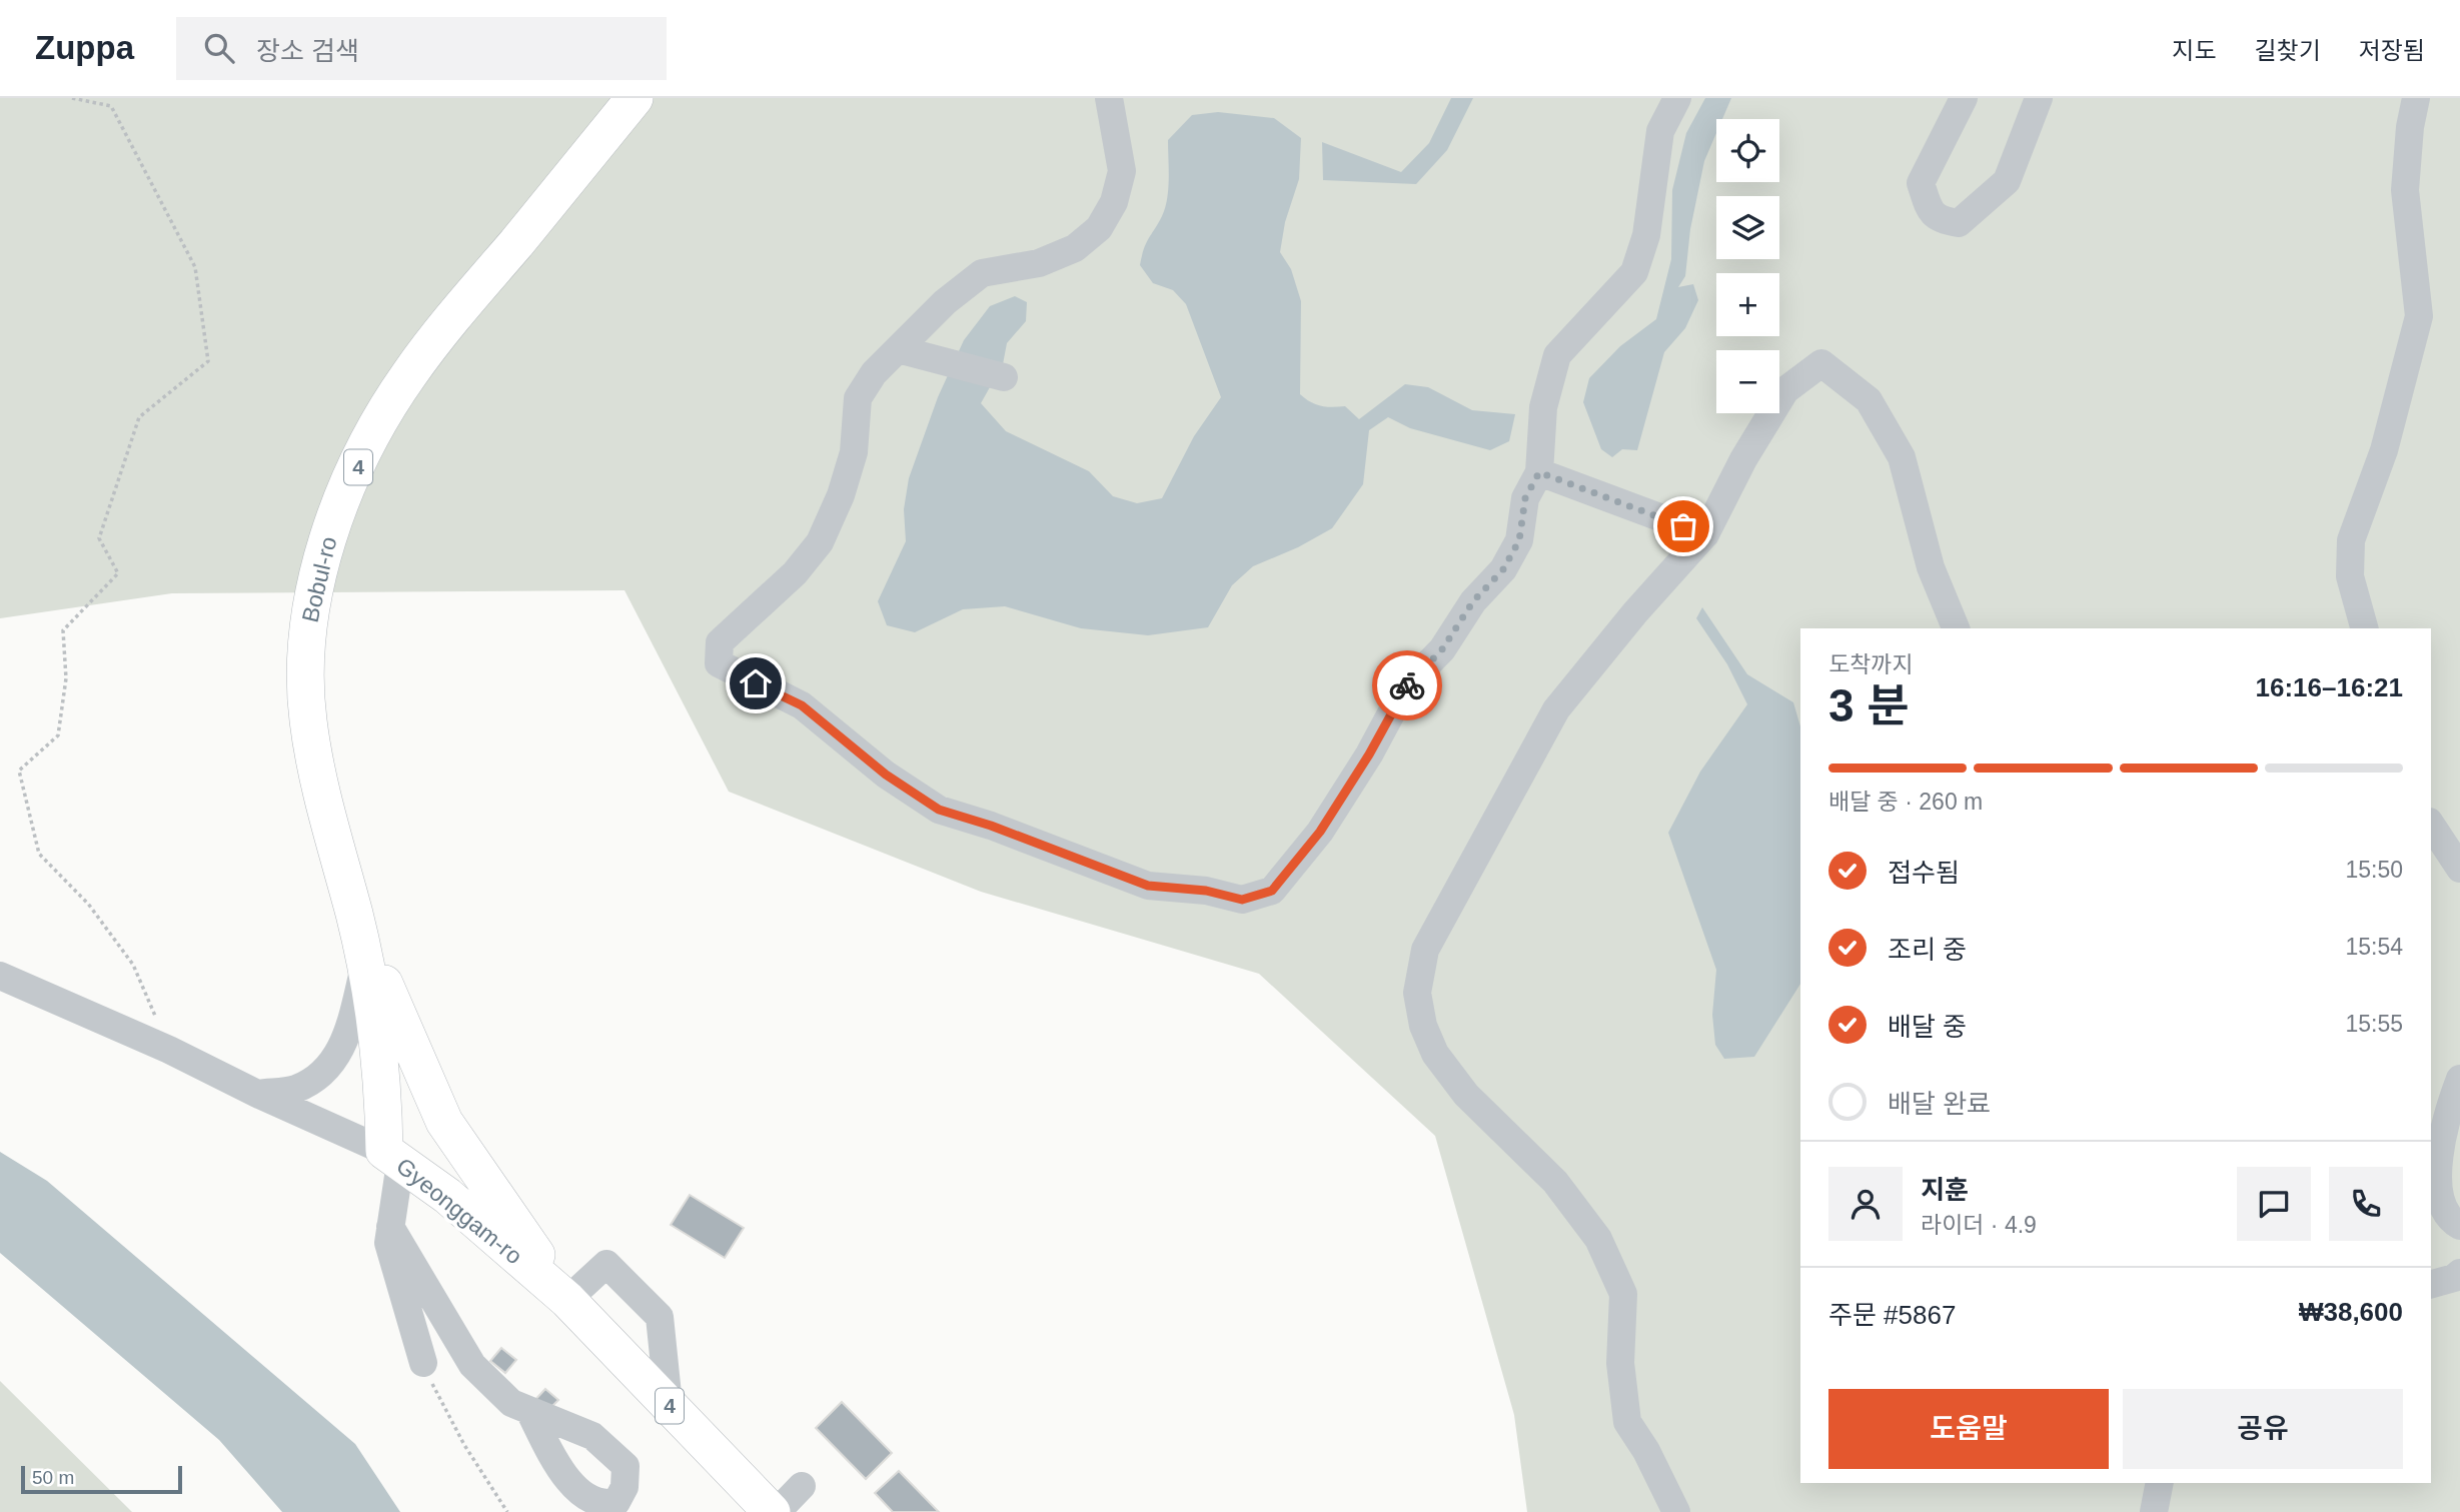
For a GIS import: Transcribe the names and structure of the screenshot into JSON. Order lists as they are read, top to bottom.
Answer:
{
  "streets": {
    "main road": ["4", "Bobul-ro", "Gyeonggam-ro"]
  },
  "crossings": [
    ["Bobul-ro", "Gyeonggam-ro"]
  ],
  "scale_bar": "50 m",
  "page": {
    "header": "Zuppa",
    "search": "장소 검색",
    "nav": ["지도", "길찾기", "저장됨"],
    "map_buttons": ["+", "−"],
    "heading": ["3 분", "도착까지", "16:16–16:21"],
    "panel": [
      "지훈",
      "라이더 · 4.9",
      "주문 #5867",
      "₩38,600"
    ],
    "bar": "배달 중 · 260 m",
    "list": [
      ["접수됨", "15:50"],
      ["조리 중", "15:54"],
      ["배달 중", "15:55"],
      "배달 완료"
    ],
    "buttons": ["도움말", "공유"],
    "scale": "50 m"
  }
}
